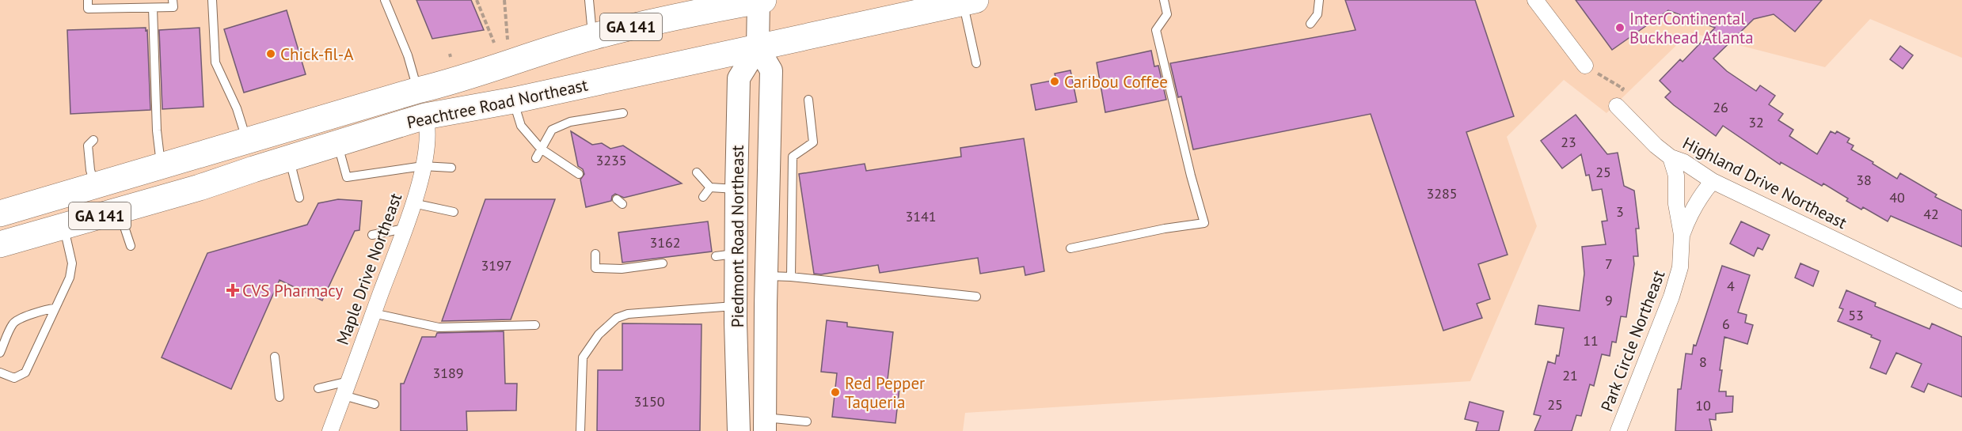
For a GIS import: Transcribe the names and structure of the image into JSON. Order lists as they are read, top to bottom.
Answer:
{
  "streets": {
    "highway": ["GA 141", "Peachtree Road Northeast"],
    "main road": ["Piedmont Road Northeast"],
    "street": ["Highland Drive Northeast", "Maple Drive Northeast", "Park Circle Northeast"]
  },
  "crossings": [
    ["Peachtree Road Northeast", "Piedmont Road Northeast"],
    ["Peachtree Road Northeast", "Maple Drive Northeast"],
    ["Highland Drive Northeast", "Park Circle Northeast"]
  ],
  "places": {
    "other": [
      "InterContinental Buckhead Atlanta",
      "Chick-fil-A",
      "Caribou Coffee",
      "Red Pepper Taqueria"
    ],
    "health": ["CVS Pharmacy"]
  },
  "house_numbers": [
    "26",
    "32",
    "23",
    "3235",
    "25",
    "38",
    "3285",
    "40",
    "3",
    "42",
    "3141",
    "3162",
    "7",
    "3197",
    "4",
    "9",
    "53",
    "6",
    "11",
    "8",
    "3189",
    "21",
    "3150",
    "25",
    "10"
  ]
}
